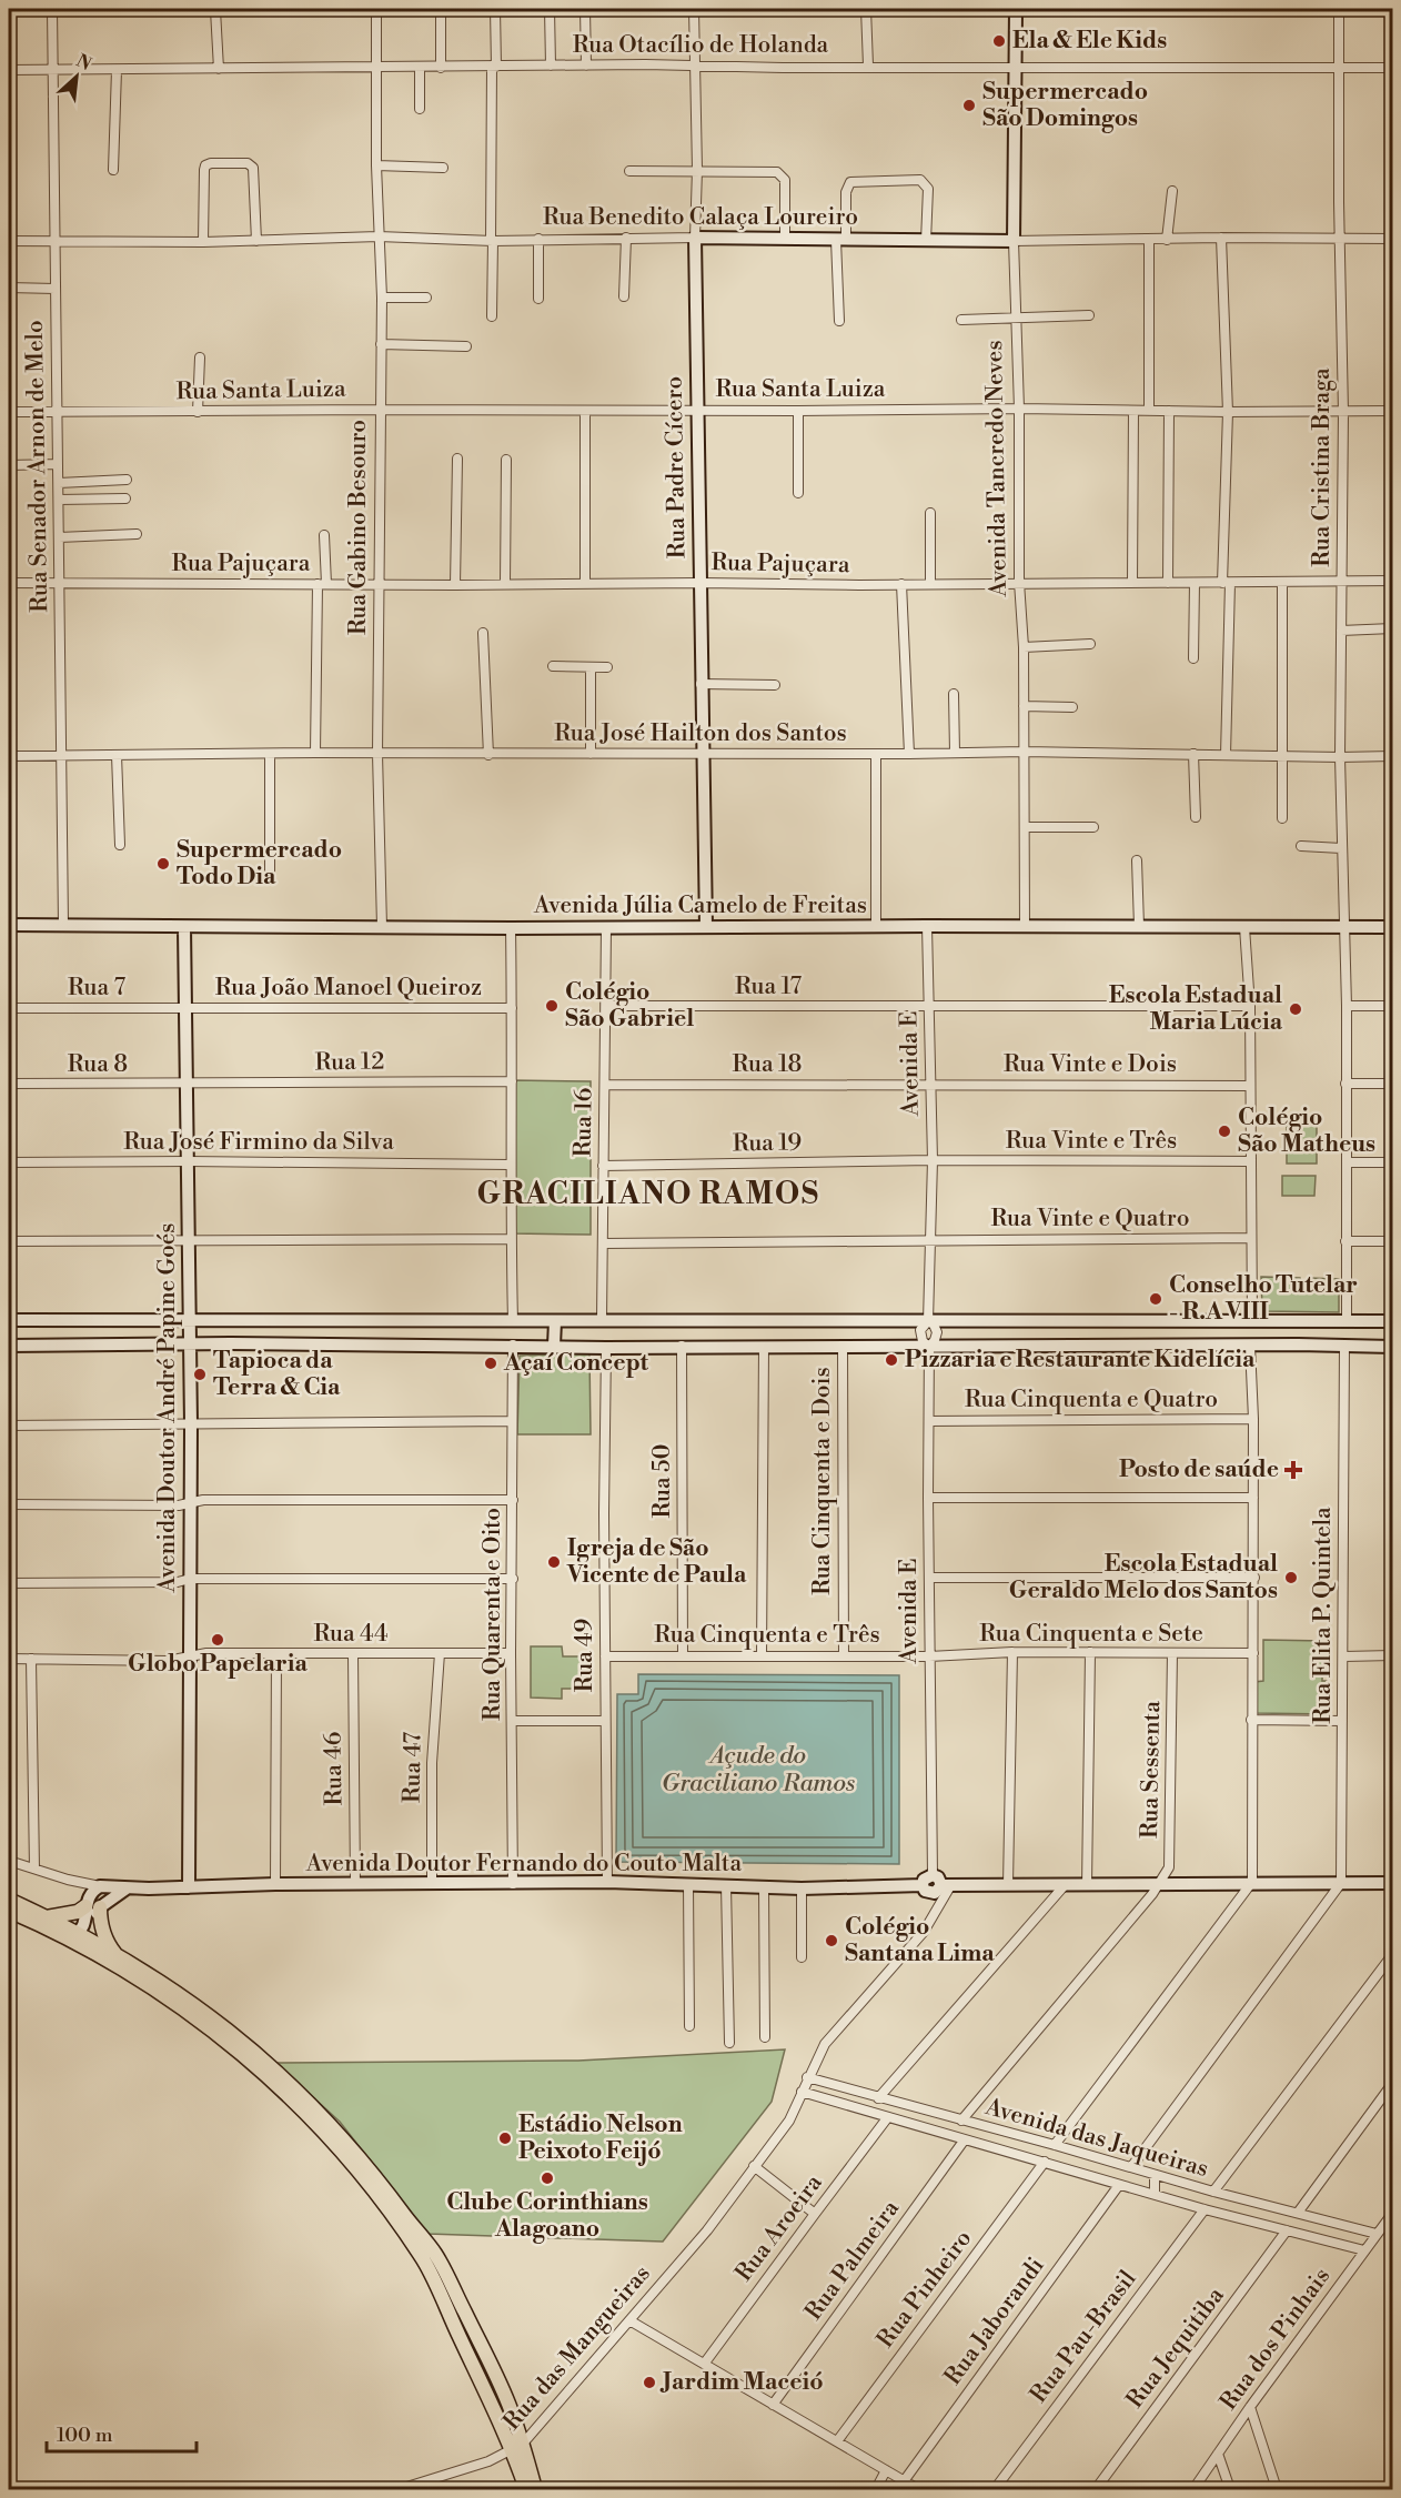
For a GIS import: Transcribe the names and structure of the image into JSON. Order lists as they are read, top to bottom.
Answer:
{
  "streets": {
    "street": [
      "Rua Otacílio de Holanda",
      "Rua Benedito Calaça Loureiro",
      "Rua Santa Luiza",
      "Rua Senador Arnon de Melo",
      "Rua Padre Cícero",
      "Rua Cristina Braga",
      "Avenida Tancredo Neves",
      "Rua Gabino Besouro",
      "Rua Pajuçara",
      "Rua José Hailton dos Santos",
      "Avenida Júlia Camelo de Freitas",
      "Rua 17",
      "Rua 7",
      "Rua João Manoel Queiroz",
      "Rua 12",
      "Avenida E",
      "Rua 8",
      "Rua 18",
      "Rua Vinte e Dois",
      "Rua 16",
      "Rua Vinte e Três",
      "Rua José Firmino da Silva",
      "Rua 19",
      "Rua Vinte e Quatro",
      "Rua Cinquenta e Quatro",
      "Avenida Doutor André Papine Goés",
      "Rua 50",
      "Rua Cinquenta e Dois",
      "Rua Quarenta e Oito",
      "Rua Elita P. Quintela",
      "Rua 44",
      "Rua Cinquenta e Sete",
      "Rua Cinquenta e Três",
      "Rua 49",
      "Rua 47",
      "Rua 46",
      "Rua Sessenta",
      "Avenida Doutor Fernando do Couto Malta",
      "Avenida das Jaqueiras",
      "Rua Aroeira",
      "Rua Palmeira",
      "Rua Pinheiro",
      "Rua Jaborandi",
      "Rua Pau-Brasil",
      "Rua dos Pinhais",
      "Rua das Mangueiras",
      "Rua Jequitiba"
    ]
  },
  "crossings": [
    ["Rua Otacílio de Holanda", "Rua Senador Arnon de Melo"],
    ["Rua Otacílio de Holanda", "Rua Padre Cícero"],
    ["Rua Otacílio de Holanda", "Rua Cristina Braga"],
    ["Rua Otacílio de Holanda", "Avenida Tancredo Neves"],
    ["Rua Otacílio de Holanda", "Rua Gabino Besouro"],
    ["Rua Benedito Calaça Loureiro", "Rua Senador Arnon de Melo"],
    ["Rua Benedito Calaça Loureiro", "Rua Padre Cícero"],
    ["Rua Benedito Calaça Loureiro", "Rua Cristina Braga"],
    ["Rua Benedito Calaça Loureiro", "Avenida Tancredo Neves"],
    ["Rua Benedito Calaça Loureiro", "Rua Gabino Besouro"],
    ["Rua Santa Luiza", "Rua Senador Arnon de Melo"],
    ["Rua Santa Luiza", "Rua Padre Cícero"],
    ["Rua Santa Luiza", "Rua Cristina Braga"],
    ["Rua Santa Luiza", "Avenida Tancredo Neves"],
    ["Rua Santa Luiza", "Rua Gabino Besouro"],
    ["Rua Senador Arnon de Melo", "Rua Pajuçara"],
    ["Rua Senador Arnon de Melo", "Rua José Hailton dos Santos"],
    ["Rua Senador Arnon de Melo", "Avenida Júlia Camelo de Freitas"],
    ["Rua Padre Cícero", "Rua Pajuçara"],
    ["Rua Padre Cícero", "Rua José Hailton dos Santos"],
    ["Rua Padre Cícero", "Avenida Júlia Camelo de Freitas"],
    ["Rua Cristina Braga", "Rua Pajuçara"],
    ["Rua Cristina Braga", "Rua José Hailton dos Santos"],
    ["Rua Cristina Braga", "Avenida Júlia Camelo de Freitas"],
    ["Avenida Tancredo Neves", "Rua Pajuçara"],
    ["Avenida Tancredo Neves", "Rua José Hailton dos Santos"],
    ["Avenida Tancredo Neves", "Avenida Júlia Camelo de Freitas"],
    ["Rua Gabino Besouro", "Rua Pajuçara"],
    ["Rua Gabino Besouro", "Rua José Hailton dos Santos"],
    ["Rua Gabino Besouro", "Avenida Júlia Camelo de Freitas"],
    ["Avenida Júlia Camelo de Freitas", "Avenida E"],
    ["Avenida Júlia Camelo de Freitas", "Rua 16"],
    ["Avenida Júlia Camelo de Freitas", "Avenida Doutor André Papine Goés"],
    ["Rua 17", "Avenida E"],
    ["Rua 17", "Rua 16"],
    ["Rua 7", "Rua João Manoel Queiroz"],
    ["Rua 7", "Avenida Doutor André Papine Goés"],
    ["Rua João Manoel Queiroz", "Avenida Doutor André Papine Goés"],
    ["Rua 12", "Rua 8"],
    ["Rua 12", "Avenida Doutor André Papine Goés"],
    ["Avenida E", "Rua 18"],
    ["Avenida E", "Rua Vinte e Dois"],
    ["Avenida E", "Rua Vinte e Três"],
    ["Avenida E", "Rua 19"],
    ["Avenida E", "Rua Vinte e Quatro"],
    ["Avenida E", "Rua Cinquenta e Quatro"],
    ["Avenida E", "Rua Cinquenta e Sete"],
    ["Avenida E", "Rua Cinquenta e Três"],
    ["Rua 8", "Avenida Doutor André Papine Goés"],
    ["Rua 18", "Rua Vinte e Dois"],
    ["Rua 18", "Rua 16"],
    ["Rua 16", "Rua 19"],
    ["Rua 16", "Rua Vinte e Quatro"],
    ["Rua Vinte e Três", "Rua 19"],
    ["Rua José Firmino da Silva", "Avenida Doutor André Papine Goés"],
    ["Avenida Doutor André Papine Goés", "Rua 44"],
    ["Avenida Doutor André Papine Goés", "Avenida Doutor Fernando do Couto Malta"],
    ["Rua 50", "Rua Cinquenta e Três"],
    ["Rua Cinquenta e Dois", "Rua Cinquenta e Três"],
    ["Rua Quarenta e Oito", "Rua 44"],
    ["Rua Quarenta e Oito", "Avenida Doutor Fernando do Couto Malta"],
    ["Rua Elita P. Quintela", "Avenida Doutor Fernando do Couto Malta"],
    ["Rua 44", "Rua 47"],
    ["Rua 44", "Rua 46"],
    ["Rua Cinquenta e Sete", "Rua Cinquenta e Três"],
    ["Rua Cinquenta e Sete", "Rua Sessenta"],
    ["Rua Cinquenta e Três", "Rua 49"],
    ["Rua 49", "Avenida Doutor Fernando do Couto Malta"],
    ["Rua 47", "Avenida Doutor Fernando do Couto Malta"],
    ["Rua 46", "Avenida Doutor Fernando do Couto Malta"],
    ["Rua Sessenta", "Avenida Doutor Fernando do Couto Malta"],
    ["Avenida Doutor Fernando do Couto Malta", "Rua das Mangueiras"],
    ["Avenida das Jaqueiras", "Rua Aroeira"],
    ["Avenida das Jaqueiras", "Rua Palmeira"],
    ["Avenida das Jaqueiras", "Rua Pinheiro"],
    ["Avenida das Jaqueiras", "Rua Jaborandi"],
    ["Avenida das Jaqueiras", "Rua Pau-Brasil"],
    ["Avenida das Jaqueiras", "Rua dos Pinhais"],
    ["Avenida das Jaqueiras", "Rua das Mangueiras"],
    ["Avenida das Jaqueiras", "Rua Jequitiba"]
  ],
  "districts": ["GRACILIANO RAMOS"],
  "water": ["Açude do Graciliano Ramos"],
  "places": {
    "other": [
      "Ela & Ele Kids",
      "Supermercado São Domingos",
      "Supermercado Todo Dia",
      "Colégio São Gabriel",
      "Escola Estadual Maria Lúcia",
      "Colégio São Matheus",
      "Conselho Tutelar - R.A VIII",
      "Pizzaria e Restaurante Kidelícia",
      "Açaí Concept",
      "Tapioca da Terra & Cia",
      "Igreja de São Vicente de Paula",
      "Escola Estadual Geraldo Melo dos Santos",
      "Globo Papelaria",
      "Colégio Santana Lima",
      "Estádio Nelson Peixoto Feijó",
      "Clube Corinthians Alagoano",
      "Jardim Maceió"
    ],
    "health": ["Posto de saúde"]
  },
  "scale_bar": "100 m",
  "north": "top right"
}
